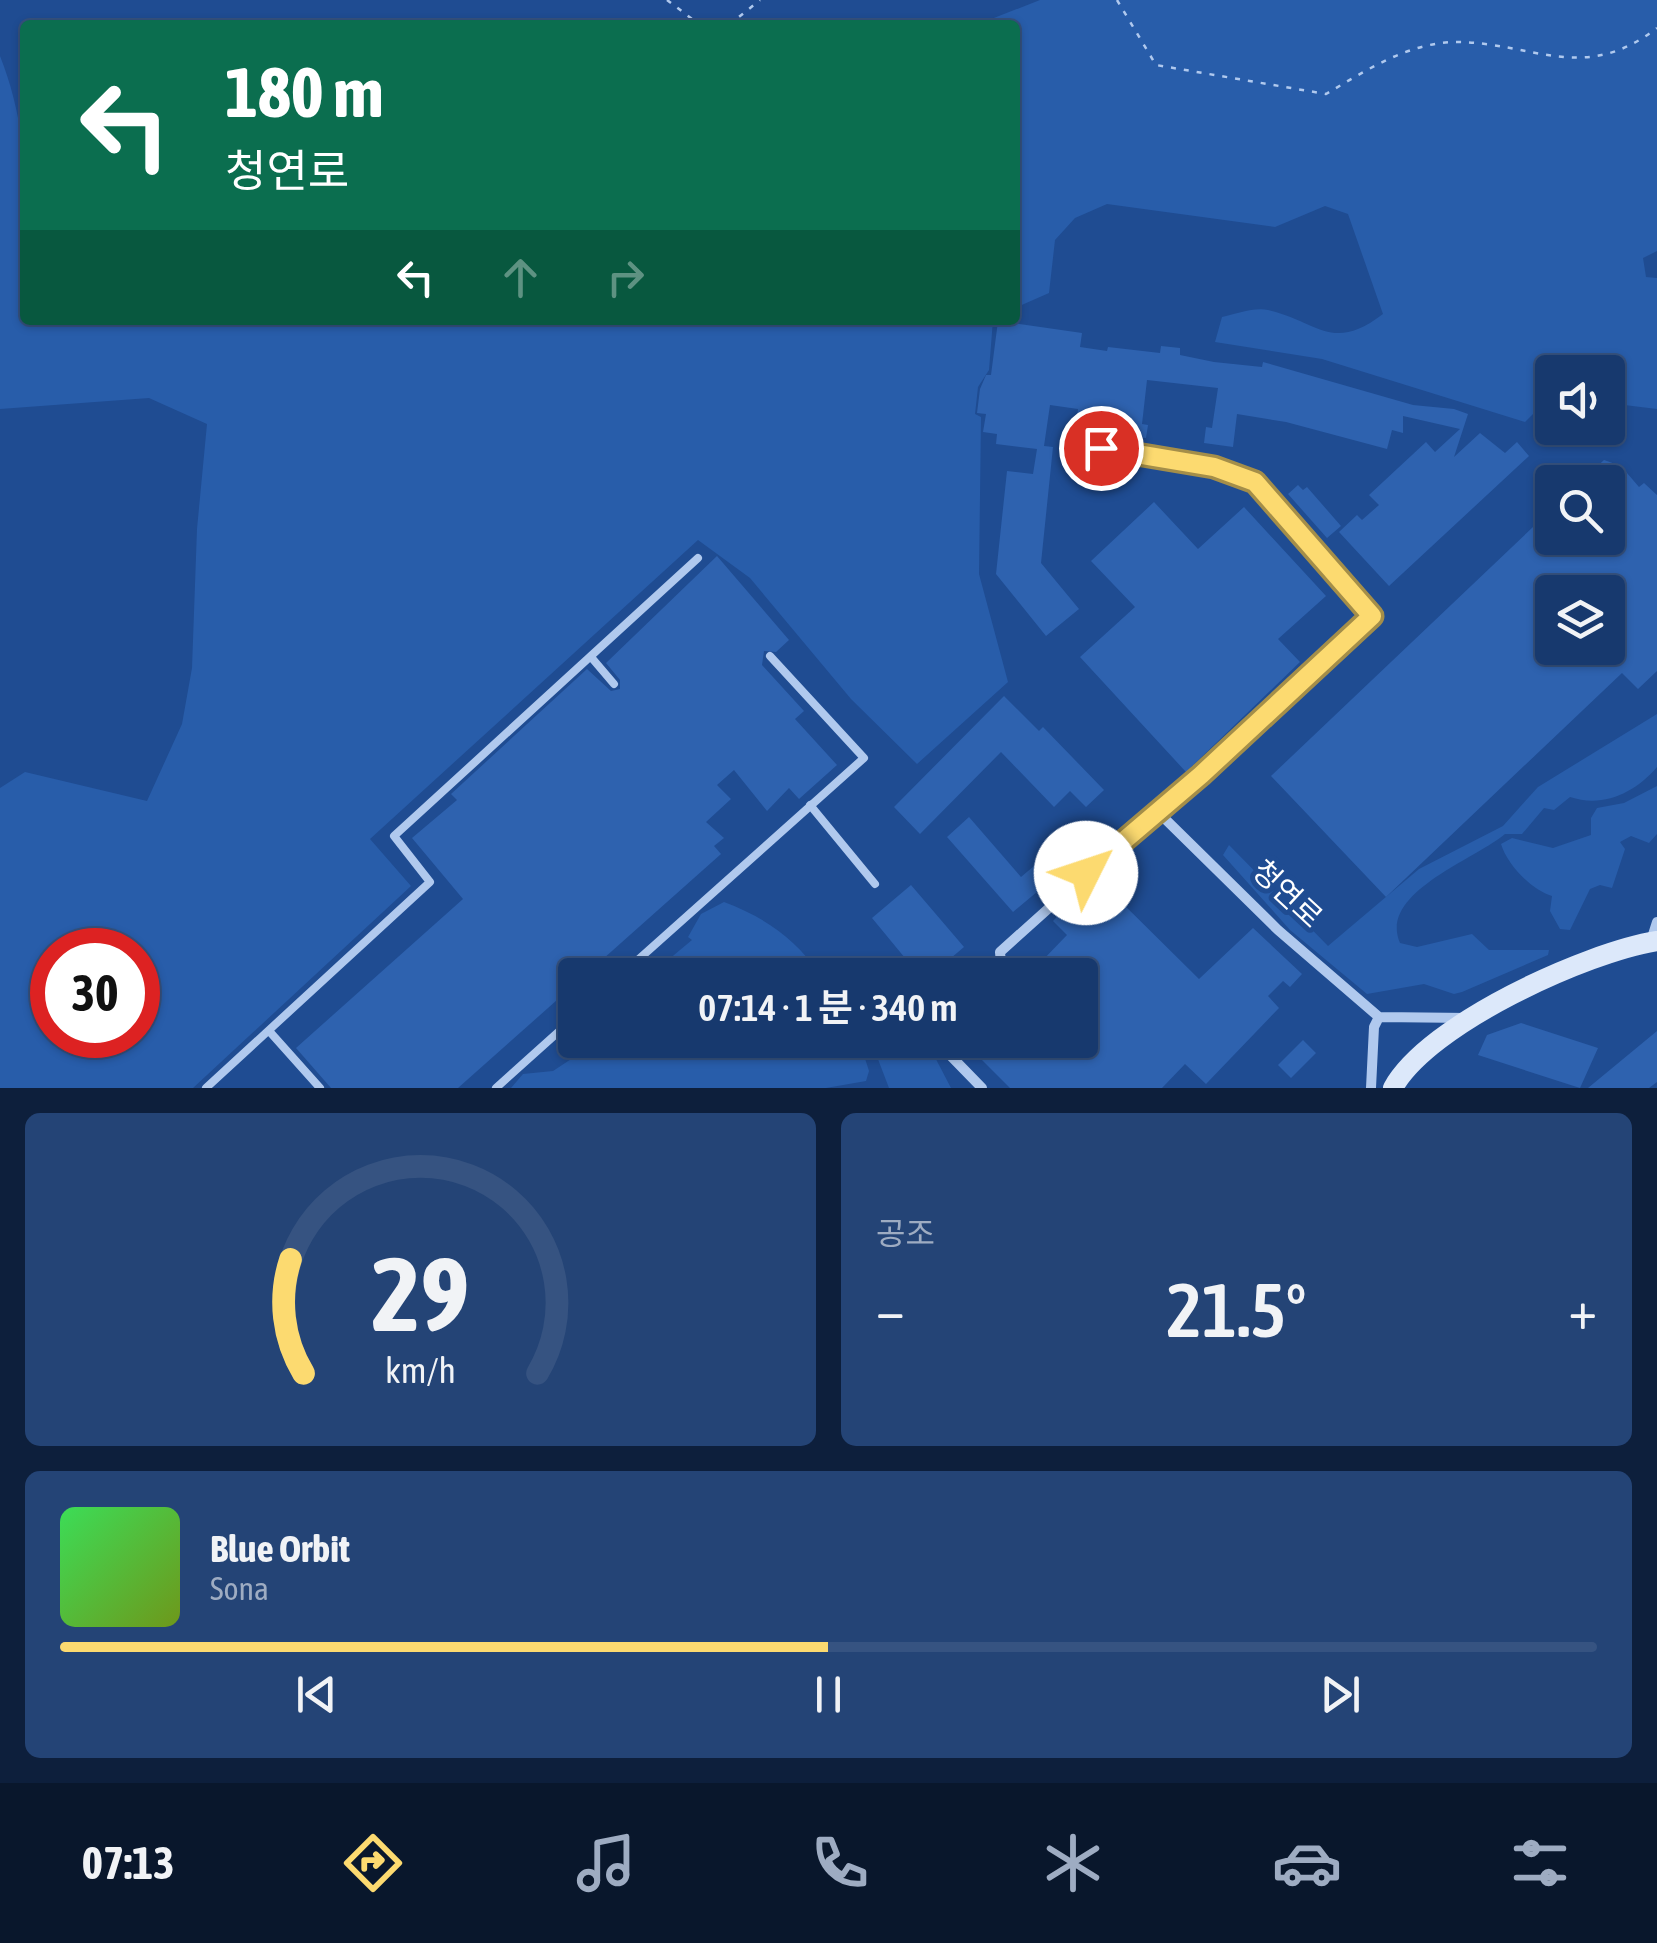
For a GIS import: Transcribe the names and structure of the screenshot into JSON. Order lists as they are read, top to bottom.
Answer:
{
  "streets": {
    "street": ["청연로"]
  },
  "page": {
    "turn": ["180 m", "청연로"],
    "limit": "30",
    "trip": "07:14 · 1 분 · 340 m",
    "tile": "공조",
    "heat": ["−", "21.5°", "+"],
    "song": ["Blue Orbit", "Sona"],
    "tabs": "07:13",
    "gauge": ["29", "km/h"]
  }
}
